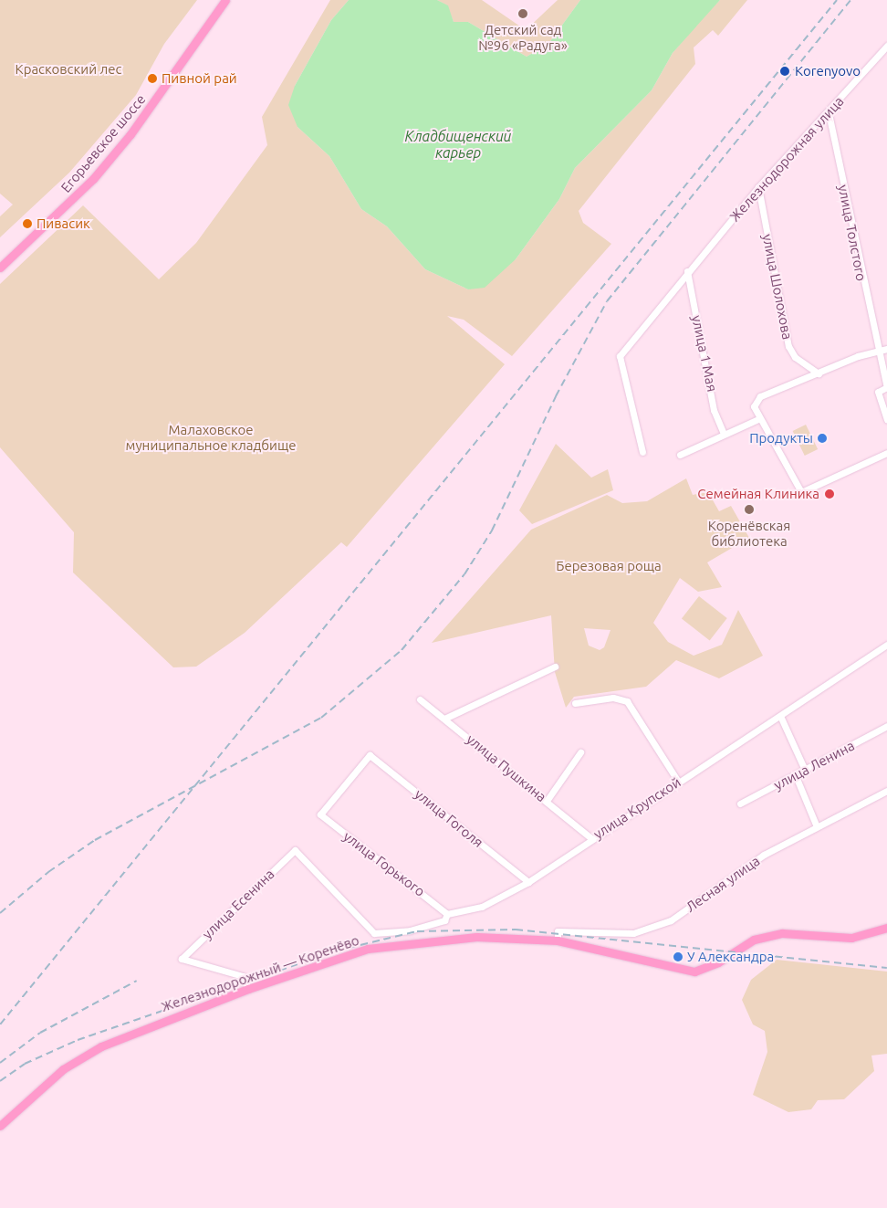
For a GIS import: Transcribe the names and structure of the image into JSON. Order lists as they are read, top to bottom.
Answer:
{
  "streets": {
    "main road": ["Егорьевское шоссе", "Железнодорожный — Коренёво"],
    "street": [
      "Железнодорожная улица",
      "улица Толстого",
      "улица Шолохова",
      "улица 1 Мая",
      "улица Ленина",
      "улица Пушкина",
      "улица Крупской",
      "улица Гоголя",
      "улица Горького",
      "Лесная улица",
      "улица Есенина"
    ]
  },
  "crossings": [
    ["Железнодорожная улица", "улица Толстого"],
    ["Железнодорожная улица", "улица Шолохова"],
    ["Железнодорожная улица", "улица 1 Мая"],
    ["улица Пушкина", "улица Крупской"],
    ["улица Крупской", "улица Гоголя"],
    ["улица Крупской", "улица Горького"],
    ["улица Крупской", "улица Есенина"],
    ["улица Гоголя", "улица Горького"],
    ["Лесная улица", "Железнодорожный — Коренёво"],
    ["улица Есенина", "Железнодорожный — Коренёво"]
  ],
  "water": ["Кладбищенский карьер"],
  "parks": ["Красковский лес", "Малаховское муниципальное кладбище", "Березовая роща"],
  "places": [
    "Детский сад №96 «Радуга»",
    "Korenyovo",
    "Пивной рай",
    "Пивасик",
    "Продукты",
    "Семейная Клиника",
    "Коренёвская библиотека",
    "У Александра"
  ]
}
